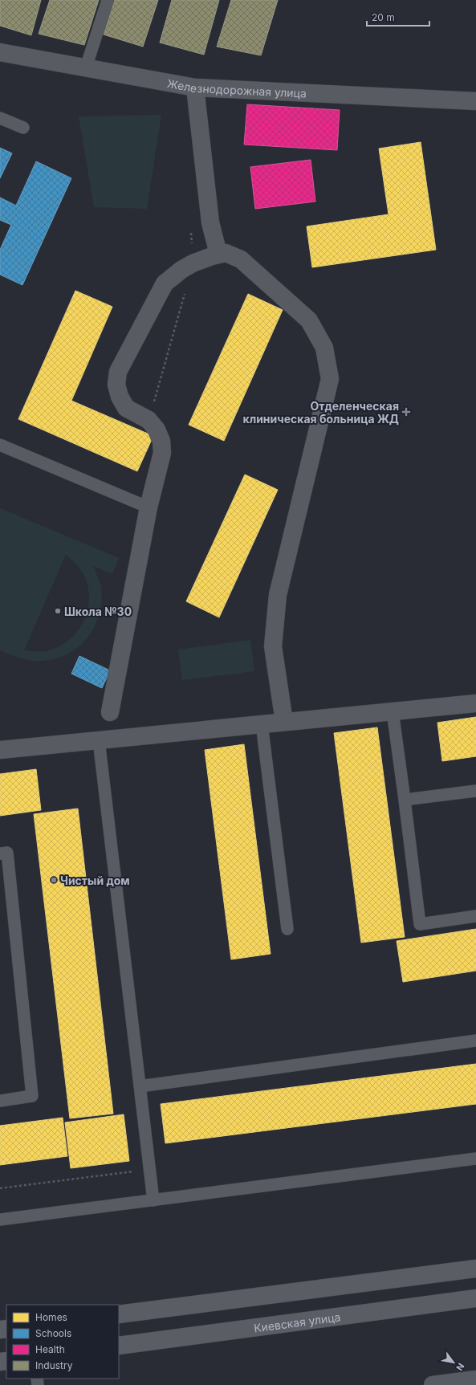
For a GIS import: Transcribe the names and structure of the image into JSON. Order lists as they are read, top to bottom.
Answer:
{
  "streets": {
    "main road": ["Киевская улица"],
    "street": ["Железнодорожная улица"]
  },
  "places": {
    "health": ["Отделенческая клиническая больница ЖД"],
    "other": ["Школа №30", "Чистый дом"]
  },
  "legend": [
    "Homes",
    "Schools",
    "Health",
    "Industry"
  ],
  "scale_bar": "20 m",
  "north": "bottom right"
}
